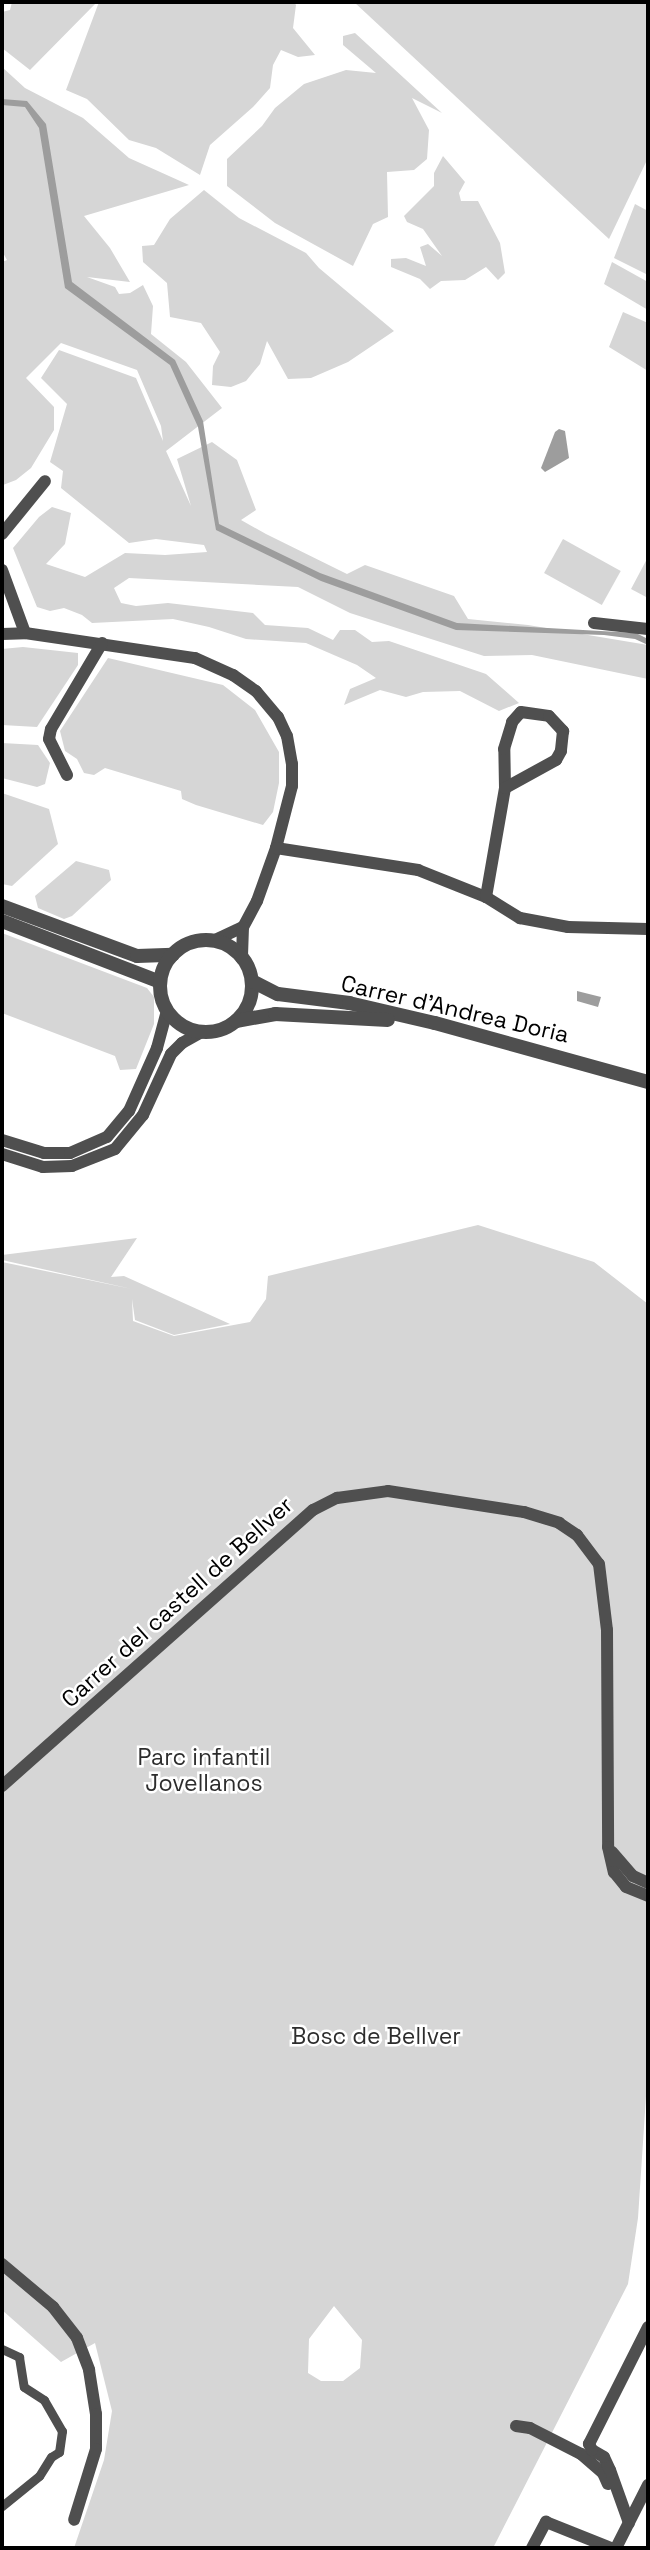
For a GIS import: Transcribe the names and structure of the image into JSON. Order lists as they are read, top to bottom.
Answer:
{
  "streets": {
    "street": ["Carrer d'Andrea Doria", "Carrer del castell de Bellver"]
  },
  "parks": ["Parc infantil Jovellanos", "Bosc de Bellver"]
}
